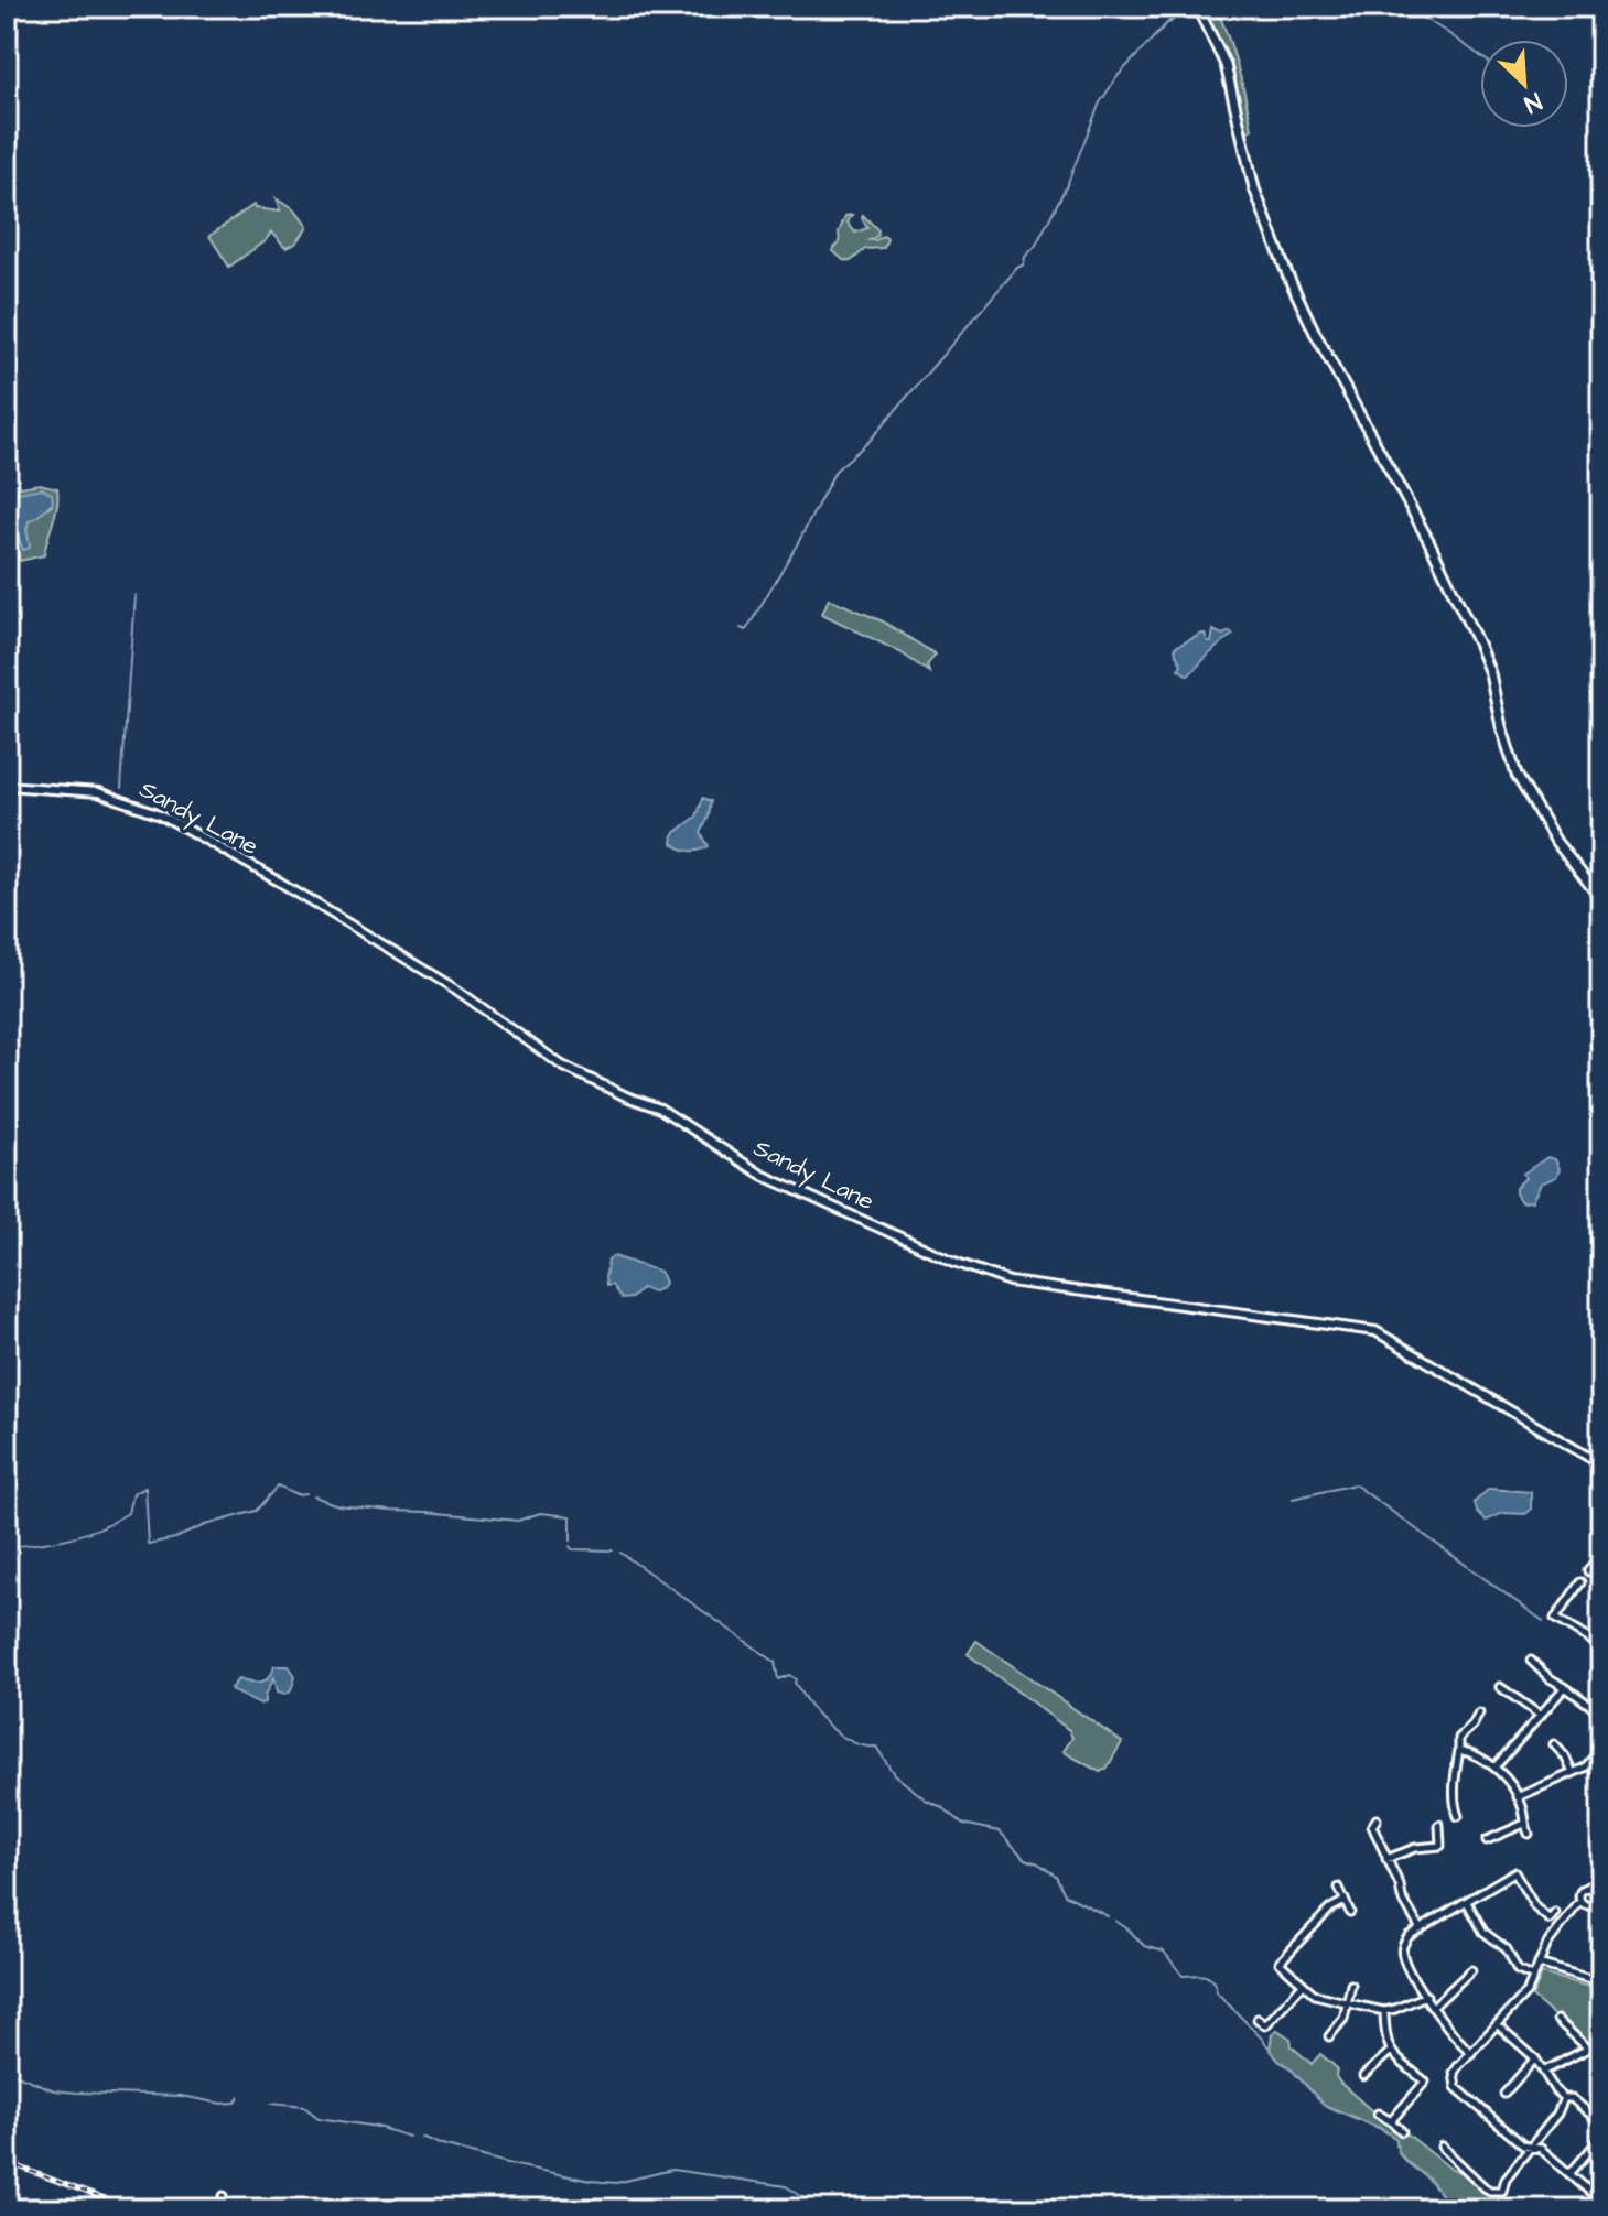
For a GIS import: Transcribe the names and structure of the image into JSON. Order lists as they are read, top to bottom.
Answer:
{
  "streets": {
    "street": ["Sandy Lane"]
  },
  "north": "bottom right"
}
